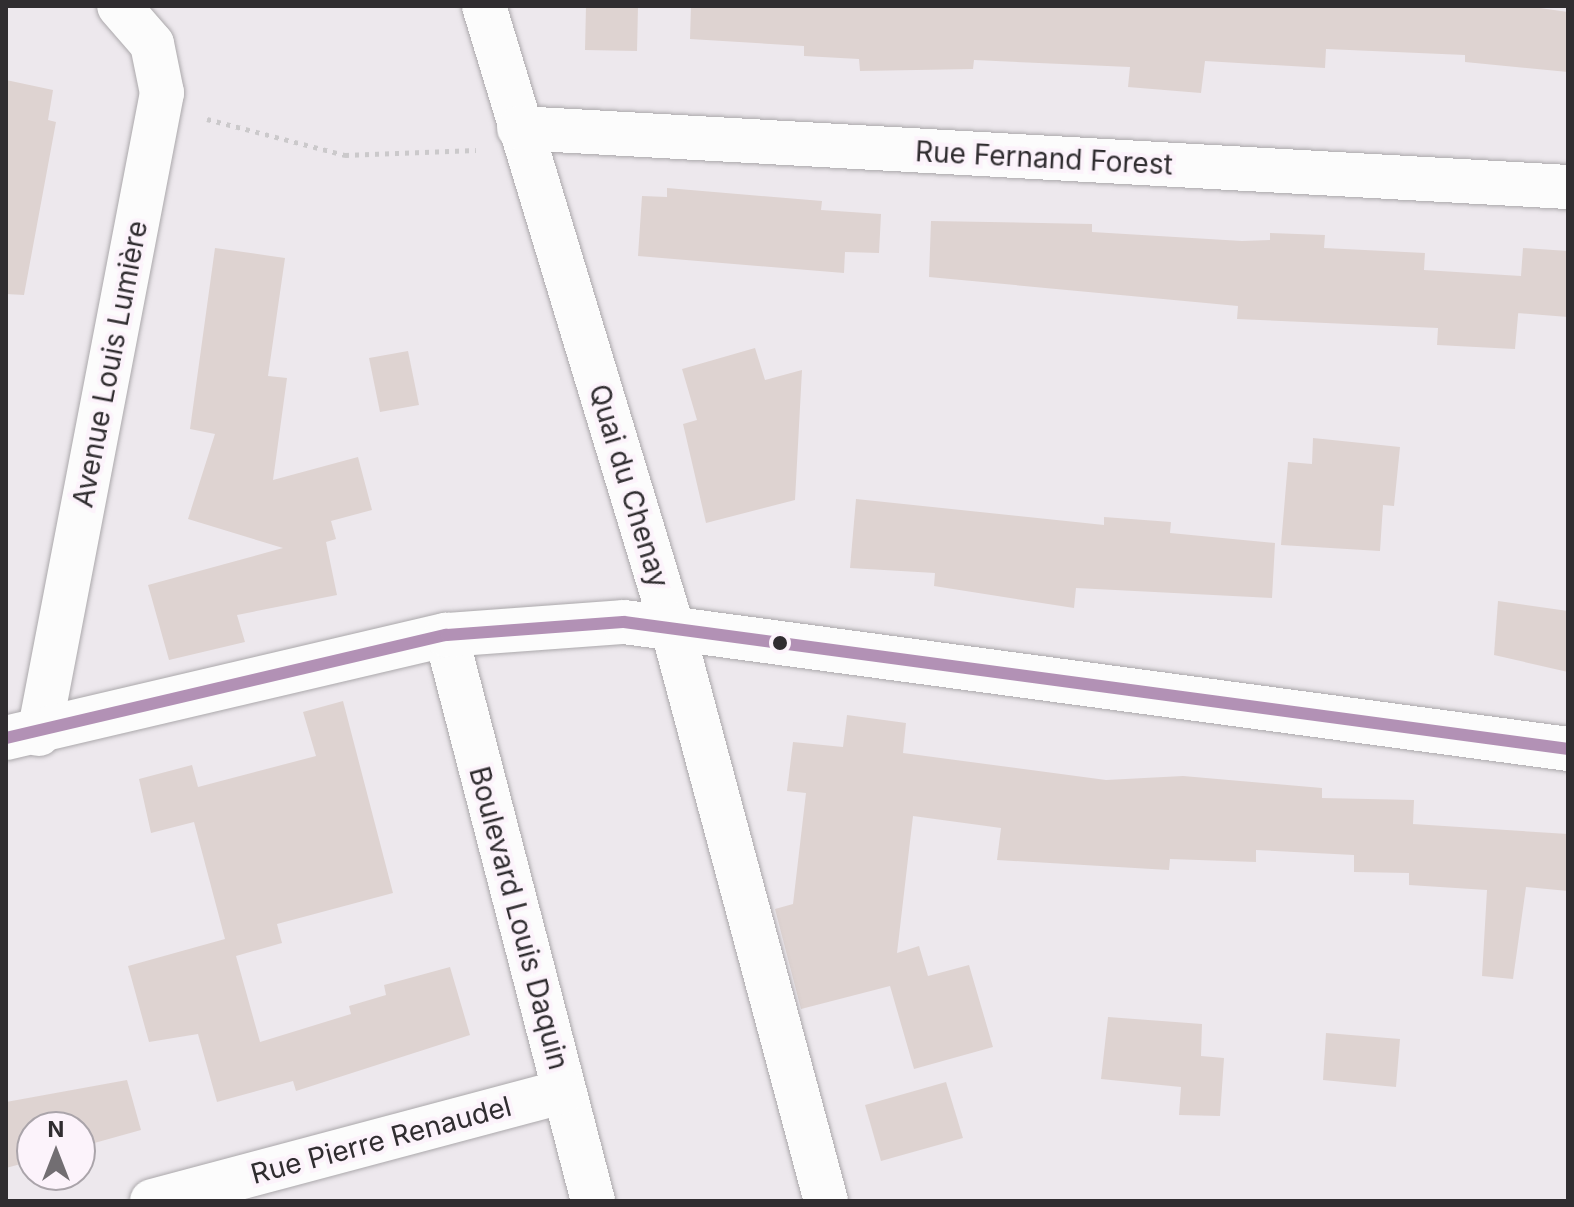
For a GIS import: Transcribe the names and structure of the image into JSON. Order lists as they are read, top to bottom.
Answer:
{
  "streets": {
    "street": [
      "Rue Fernand Forest",
      "Avenue Louis Lumière",
      "Quai du Chenay",
      "Boulevard Louis Daquin",
      "Rue Pierre Renaudel"
    ]
  },
  "crossings": [
    ["Rue Fernand Forest", "Quai du Chenay"],
    ["Boulevard Louis Daquin", "Rue Pierre Renaudel"]
  ],
  "north": "top"
}
